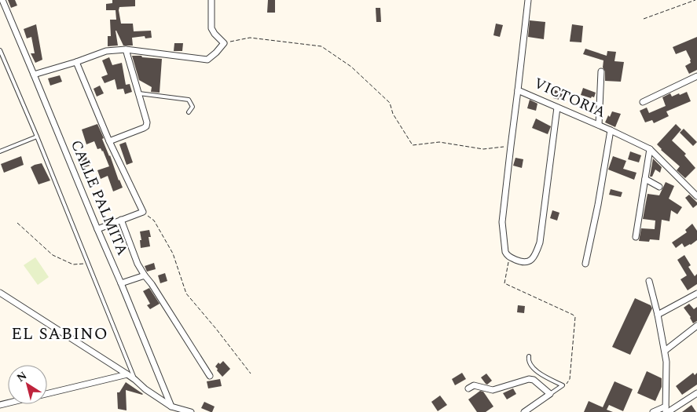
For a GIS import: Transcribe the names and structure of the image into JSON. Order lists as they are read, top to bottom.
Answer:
{
  "streets": {
    "street": ["VICTORIA", "CALLE PALMITA"]
  },
  "districts": ["EL SABINO"],
  "north": "top left"
}
